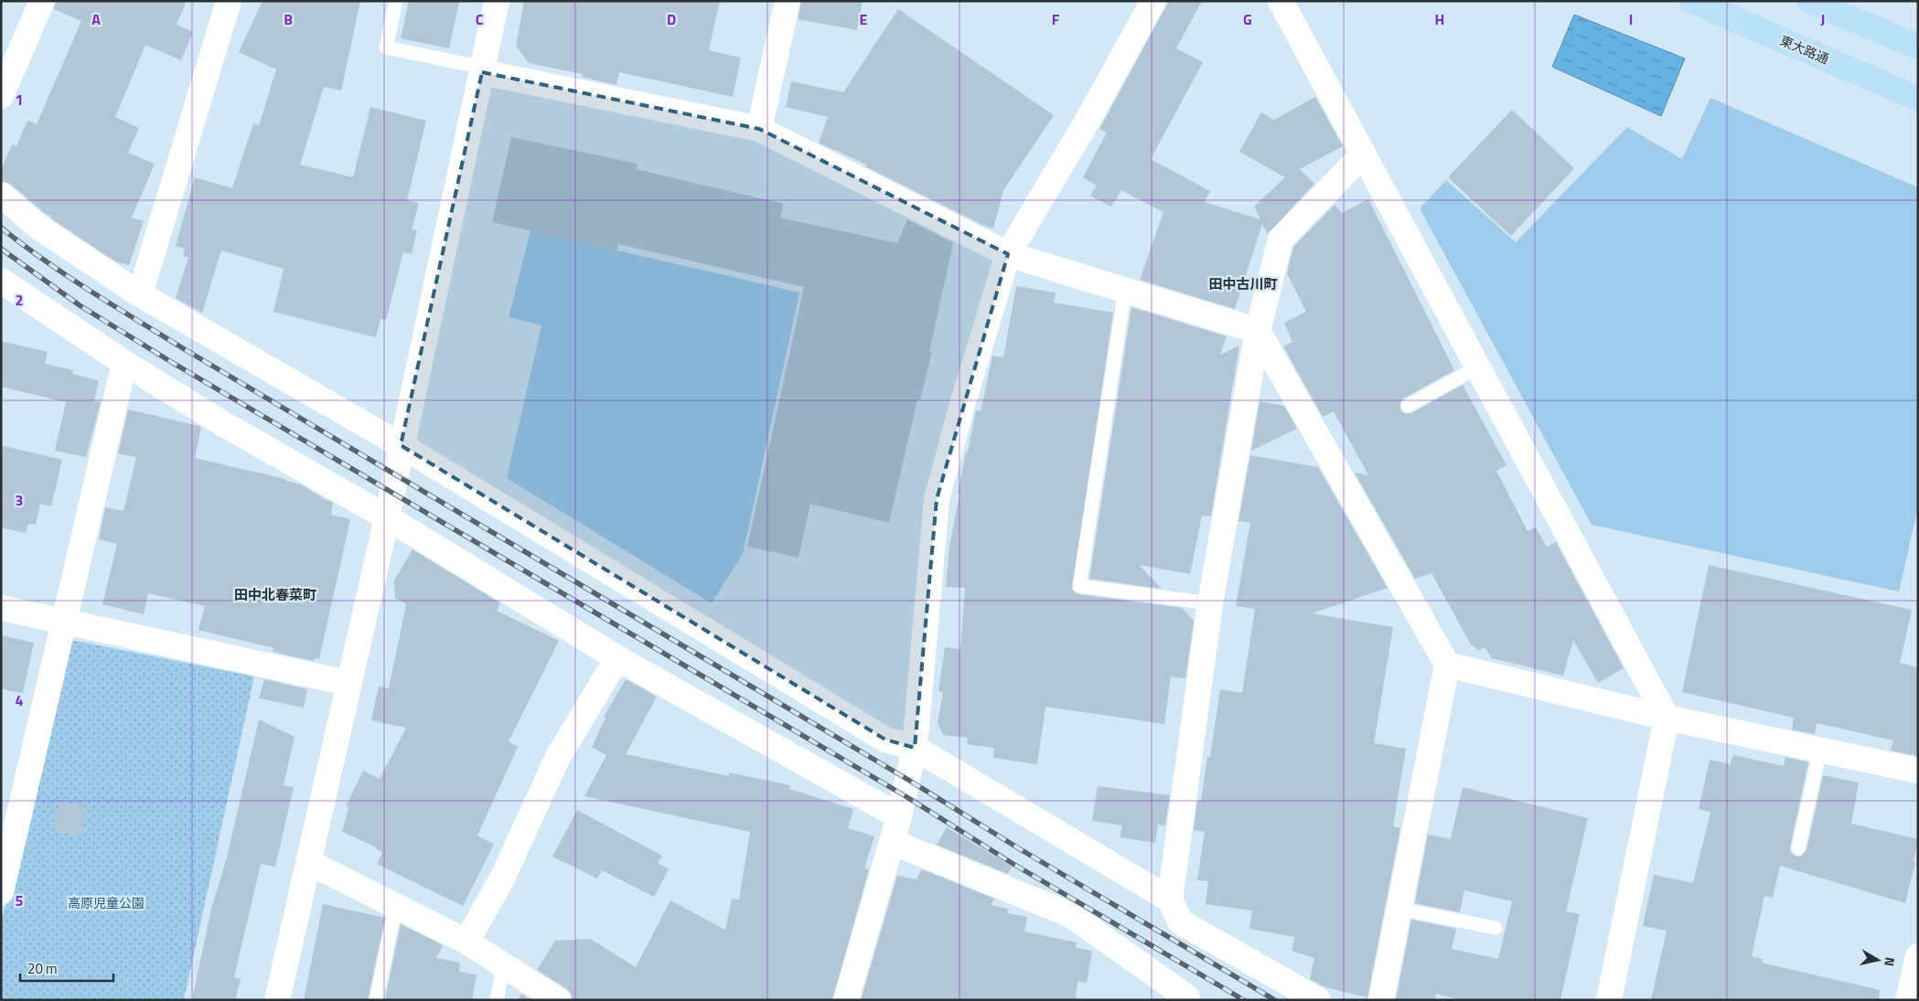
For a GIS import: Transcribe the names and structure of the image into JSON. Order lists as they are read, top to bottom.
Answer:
{
  "streets": {
    "main road": ["東大路通"]
  },
  "districts": ["田中古川町", "田中北春菜町"],
  "parks": ["高原児童公園"],
  "scale_bar": "20 m",
  "north": "right",
  "grid": {
    "columns": [
      "A",
      "B",
      "C",
      "D",
      "E",
      "F",
      "G",
      "H",
      "I",
      "J"
    ],
    "rows": [
      "1",
      "2",
      "3",
      "4",
      "5"
    ]
  }
}
